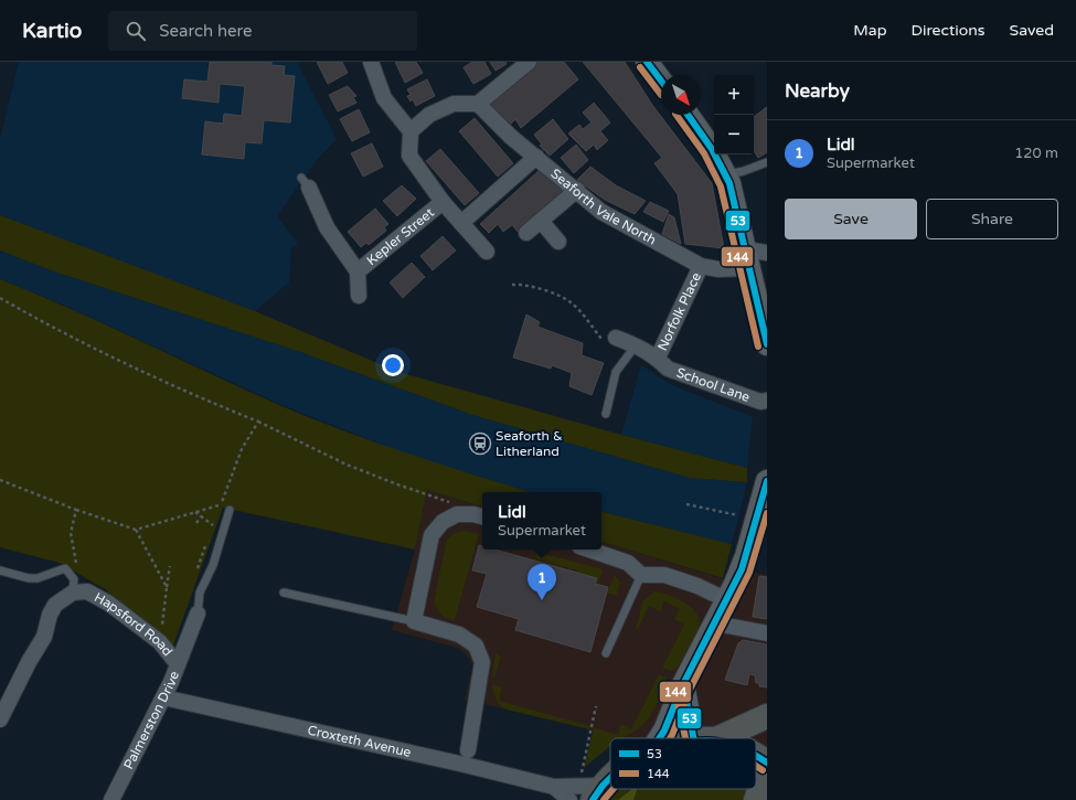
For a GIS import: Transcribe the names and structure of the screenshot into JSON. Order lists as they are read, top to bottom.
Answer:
{
  "streets": {
    "street": [
      "Seaforth Vale North",
      "Kepler Street",
      "Norfolk Place",
      "School Lane",
      "Hapsford Road",
      "Palmerston Drive",
      "Croxteth Avenue"
    ]
  },
  "crossings": [
    ["Seaforth Vale North", "Norfolk Place"],
    ["Norfolk Place", "School Lane"],
    ["Hapsford Road", "Palmerston Drive"],
    ["Palmerston Drive", "Croxteth Avenue"]
  ],
  "places": {
    "station": ["Seaforth & Litherland"]
  },
  "lines": ["transit line 53", "transit line 144"],
  "legend": ["53", "144"],
  "north": "bottom right",
  "page": {
    "header": "Kartio",
    "search": "Search here",
    "nav": ["Map", "Directions", "Saved"],
    "heading": "Nearby",
    "map_buttons": ["+", "−"],
    "list": [
      {
        "mark": "1",
        "name": "Lidl",
        "note": "Supermarket",
        "value": "120 m"
      }
    ],
    "buttons": ["Save", "Share"],
    "popup": ["Lidl", "Supermarket"],
    "pins": "1"
  }
}
